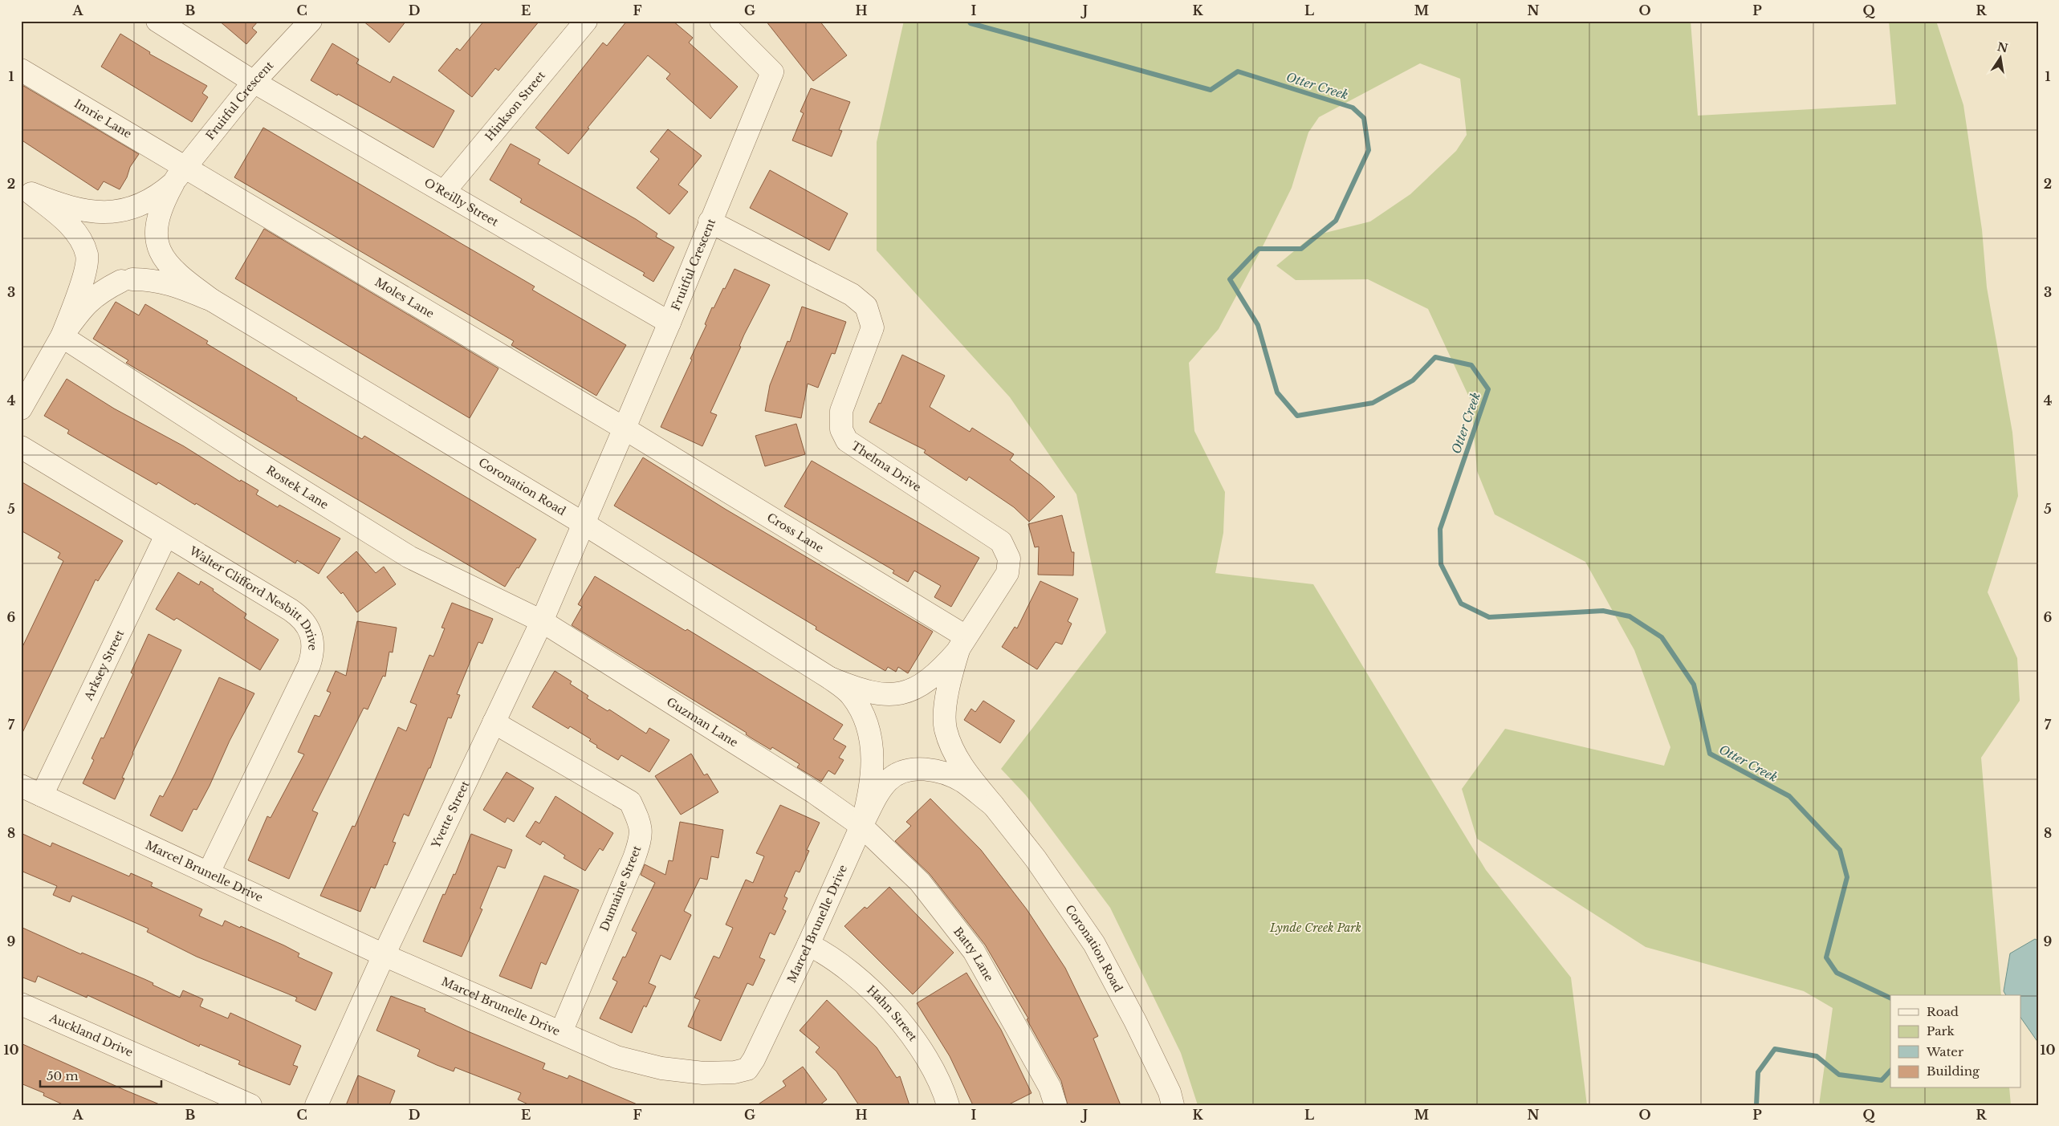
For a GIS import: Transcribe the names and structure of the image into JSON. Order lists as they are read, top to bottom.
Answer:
{
  "streets": {
    "street": [
      "Fruitful Crescent",
      "Hinkson Street",
      "Imrie Lane",
      "O'Reilly Street",
      "Moles Lane",
      "Thelma Drive",
      "Coronation Road",
      "Rostek Lane",
      "Cross Lane",
      "Walter Clifford Nesbitt Drive",
      "Arksey Street",
      "Guzman Lane",
      "Yvette Street",
      "Marcel Brunelle Drive",
      "Dumaine Street",
      "Batty Lane",
      "Hahn Street",
      "Auckland Drive"
    ]
  },
  "crossings": [
    ["Fruitful Crescent", "Imrie Lane"],
    ["Fruitful Crescent", "O'Reilly Street"],
    ["Fruitful Crescent", "Moles Lane"],
    ["Fruitful Crescent", "Thelma Drive"],
    ["Fruitful Crescent", "Coronation Road"],
    ["Fruitful Crescent", "Cross Lane"],
    ["Fruitful Crescent", "Yvette Street"],
    ["Hinkson Street", "O'Reilly Street"],
    ["Imrie Lane", "Moles Lane"],
    ["Moles Lane", "Cross Lane"],
    ["Thelma Drive", "Coronation Road"],
    ["Thelma Drive", "Cross Lane"],
    ["Thelma Drive", "Marcel Brunelle Drive"],
    ["Coronation Road", "Yvette Street"],
    ["Coronation Road", "Marcel Brunelle Drive"],
    ["Rostek Lane", "Guzman Lane"],
    ["Rostek Lane", "Yvette Street"],
    ["Walter Clifford Nesbitt Drive", "Arksey Street"],
    ["Walter Clifford Nesbitt Drive", "Marcel Brunelle Drive"],
    ["Arksey Street", "Marcel Brunelle Drive"],
    ["Guzman Lane", "Yvette Street"],
    ["Guzman Lane", "Marcel Brunelle Drive"],
    ["Guzman Lane", "Batty Lane"],
    ["Yvette Street", "Marcel Brunelle Drive"],
    ["Yvette Street", "Dumaine Street"],
    ["Marcel Brunelle Drive", "Dumaine Street"],
    ["Marcel Brunelle Drive", "Batty Lane"],
    ["Marcel Brunelle Drive", "Hahn Street"]
  ],
  "water": ["Otter Creek"],
  "parks": ["Lynde Creek Park"],
  "legend": [
    "Road",
    "Park",
    "Water",
    "Building"
  ],
  "scale_bar": "50 m",
  "north": "top",
  "grid": {
    "columns": [
      "A",
      "B",
      "C",
      "D",
      "E",
      "F",
      "G",
      "H",
      "I",
      "J",
      "K",
      "L",
      "M",
      "N",
      "O",
      "P",
      "Q",
      "R"
    ],
    "rows": [
      "1",
      "2",
      "3",
      "4",
      "5",
      "6",
      "7",
      "8",
      "9",
      "10"
    ]
  }
}
